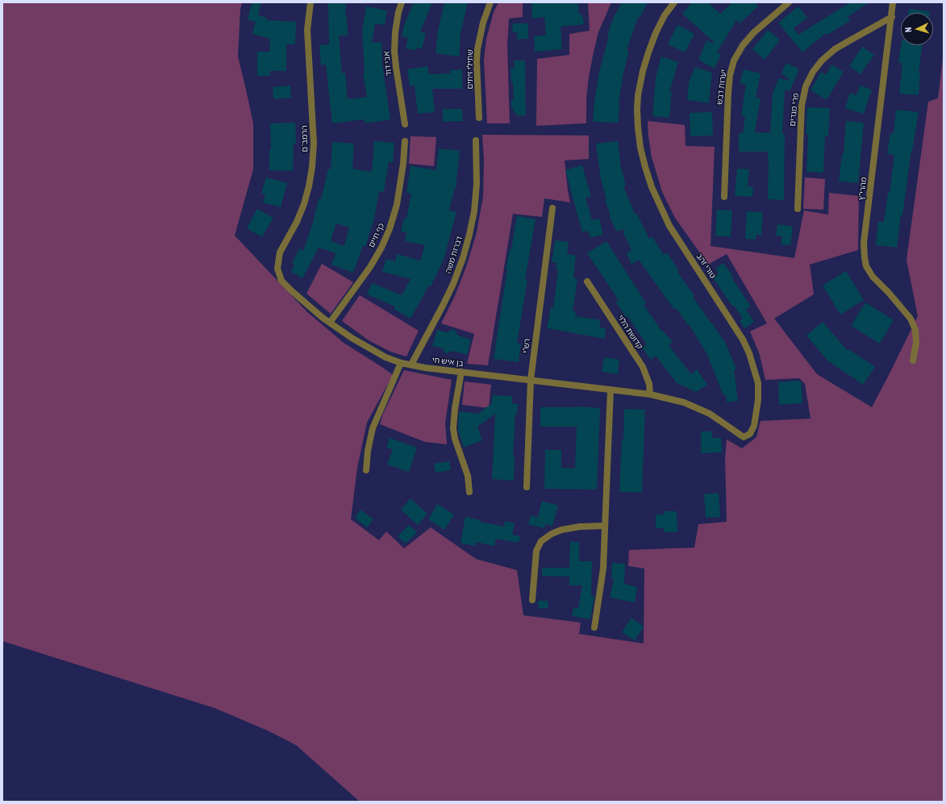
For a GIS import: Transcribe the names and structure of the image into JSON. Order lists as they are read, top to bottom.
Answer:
{
  "streets": {
    "street": [
      "אבי דוד",
      "שתילי זיתים",
      "יערות דבש",
      "פרי מגדים",
      "הרמב\"ם",
      "מהרי\"ץ",
      "כף חיים",
      "דברות משה",
      "טורי זהב",
      "קדושת הלוי",
      "רש\"י",
      "בן איש חי"
    ]
  },
  "crossings": [
    ["פרי מגדים", "מהרי\"ץ"],
    ["הרמב\"ם", "בן איש חי"],
    ["כף חיים", "בן איש חי"],
    ["דברות משה", "בן איש חי"],
    ["טורי זהב", "קדושת הלוי"],
    ["טורי זהב", "בן איש חי"],
    ["קדושת הלוי", "בן איש חי"],
    ["רש\"י", "בן איש חי"]
  ],
  "north": "left"
}
